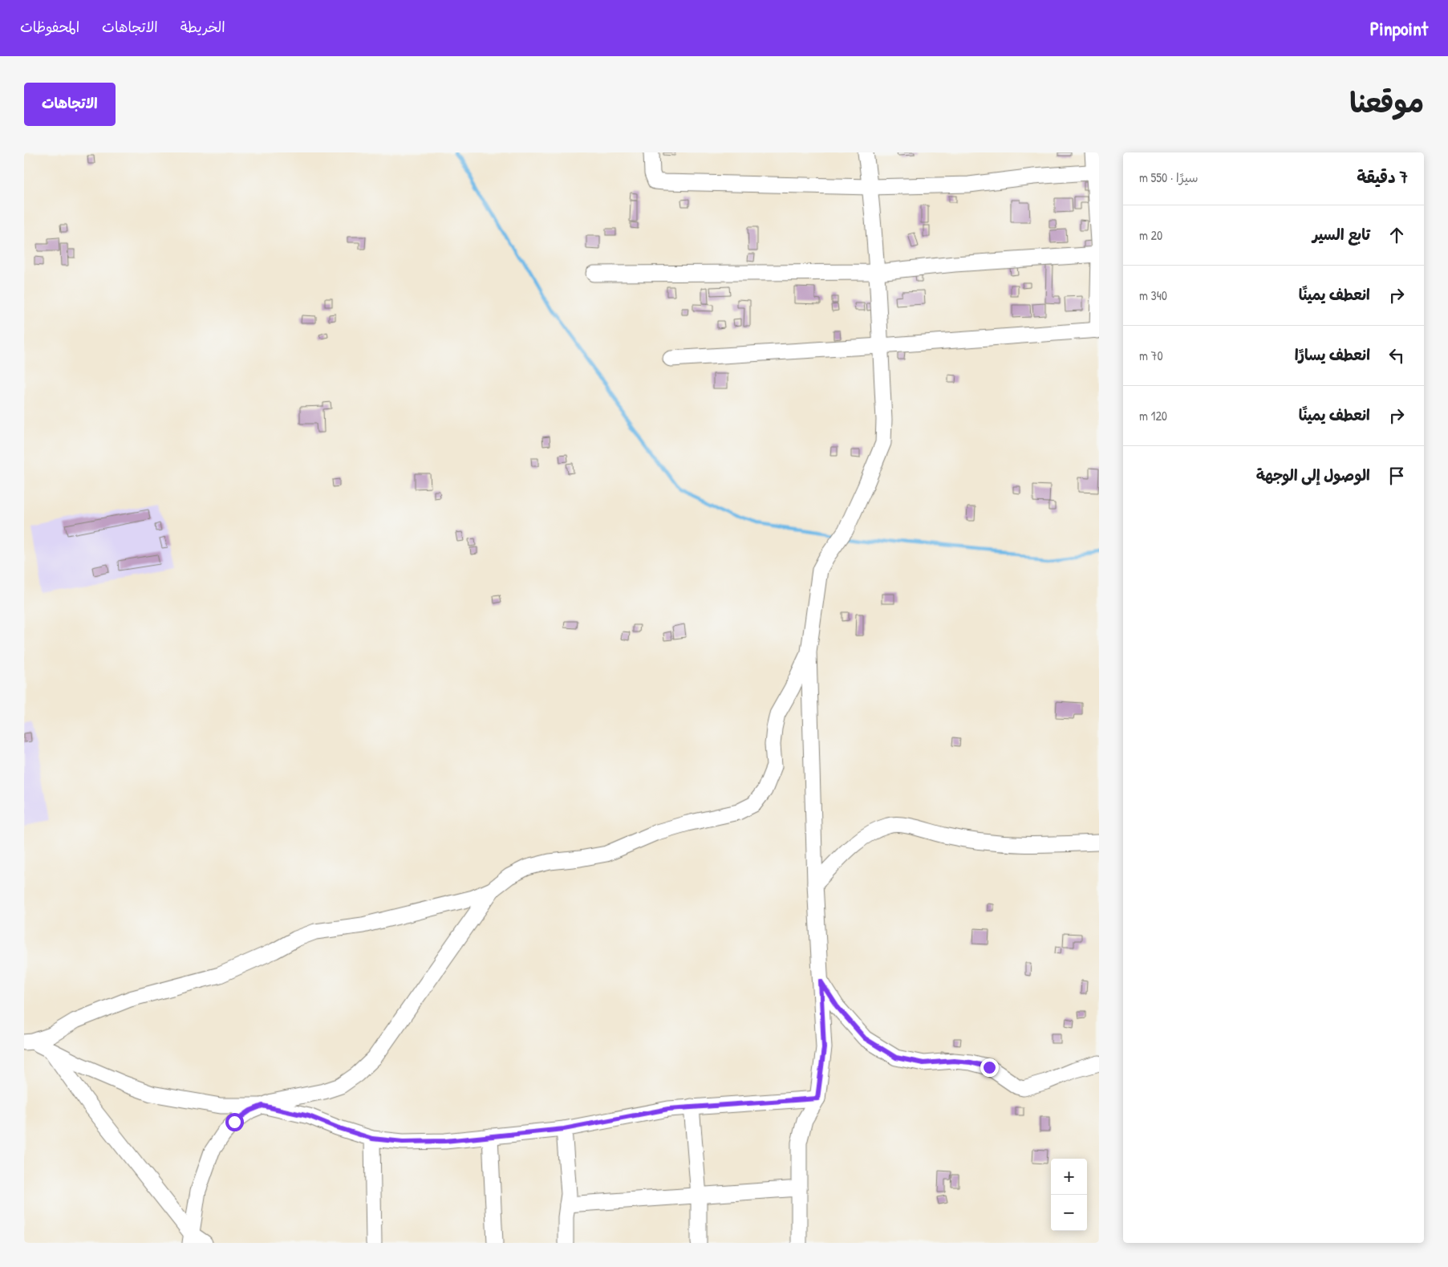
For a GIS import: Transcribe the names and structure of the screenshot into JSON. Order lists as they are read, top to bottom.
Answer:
{
  "page": {
    "header": "Pinpoint",
    "nav": ["الخريطة", "الاتجاهات", "المحفوظات"],
    "title": "موقعنا",
    "buttons": "الاتجاهات",
    "heading": ["7 دقيقة", "سيرًا · 550 m"],
    "list": [
      ["تابع السير", "20 m"],
      ["انعطف يمينًا", "340 m"],
      ["انعطف يسارًا", "70 m"],
      ["انعطف يمينًا", "120 m"],
      "الوصول إلى الوجهة"
    ],
    "map_buttons": ["+", "−"]
  }
}
